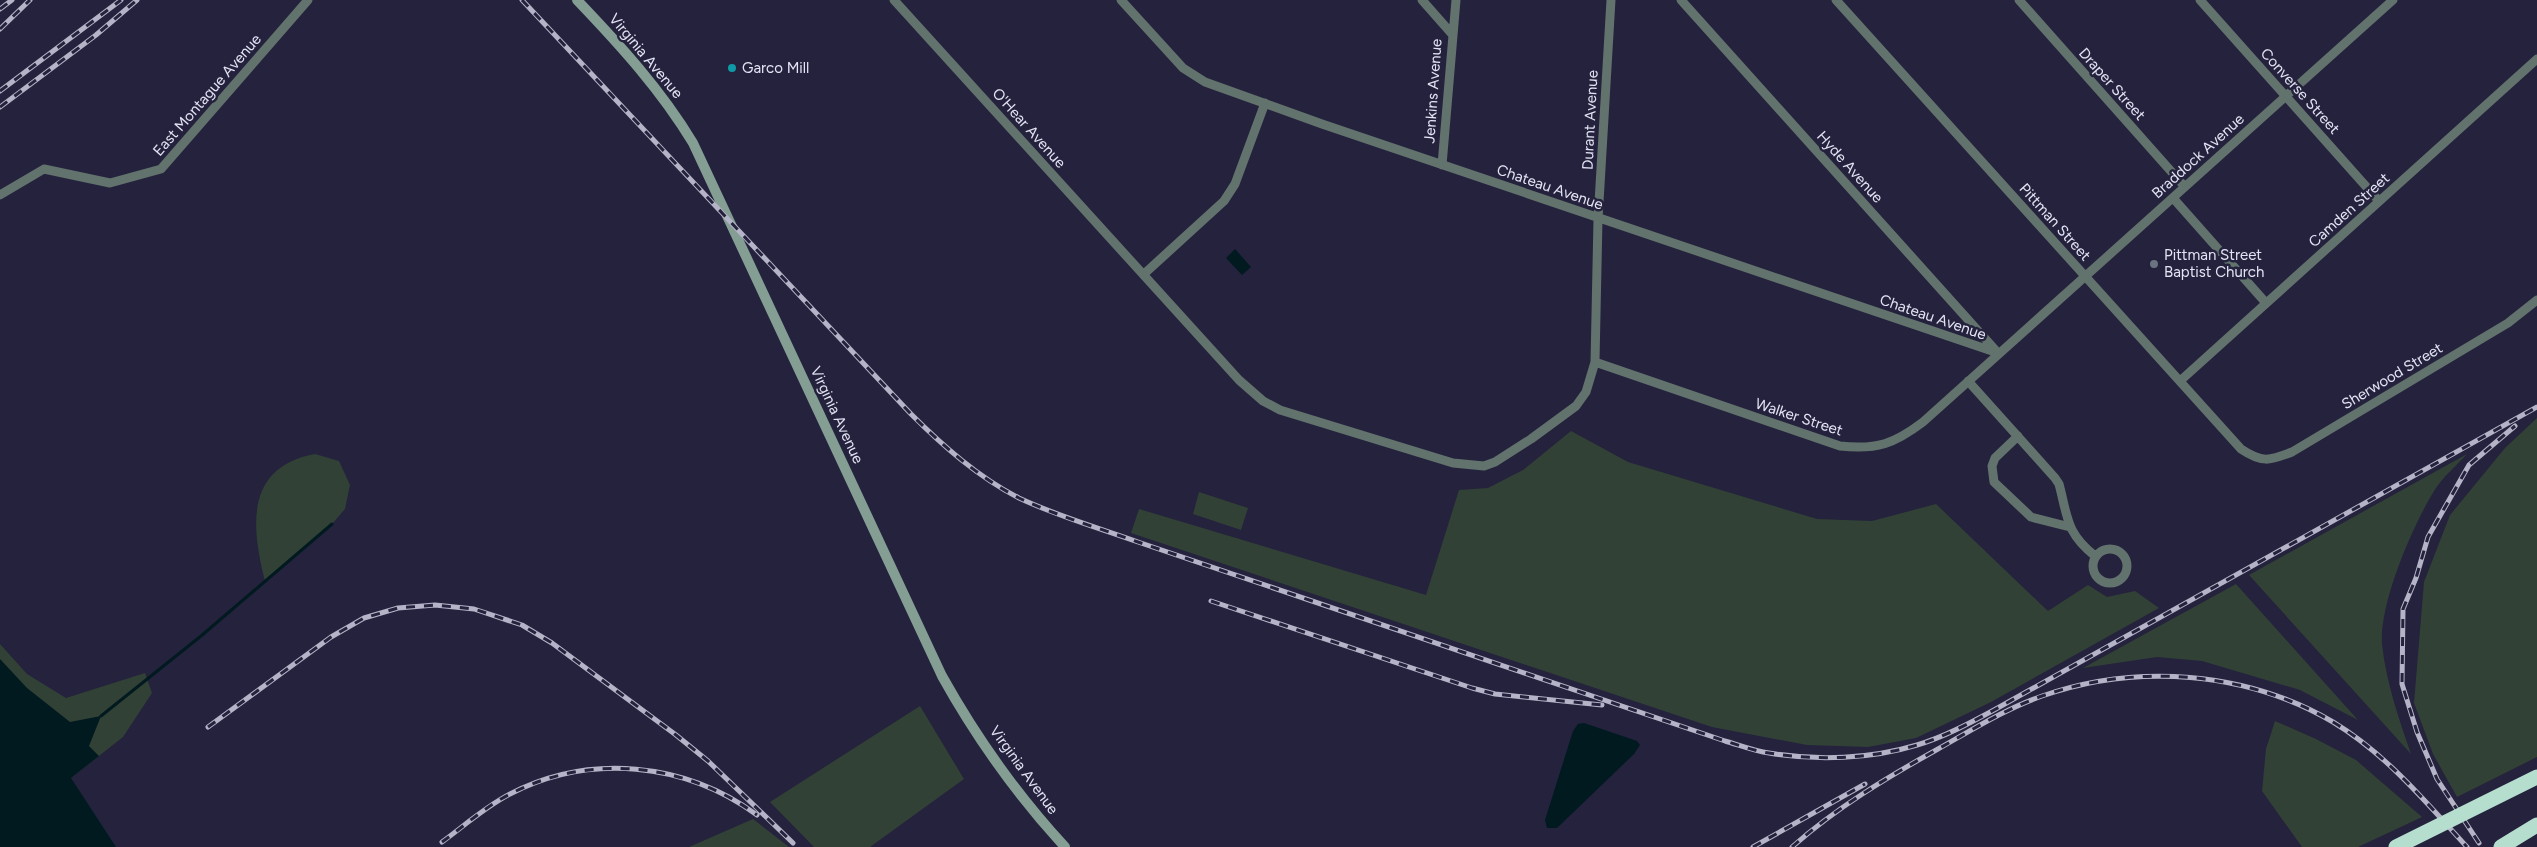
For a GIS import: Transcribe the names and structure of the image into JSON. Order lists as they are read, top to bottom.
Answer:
{
  "streets": {
    "main road": ["Virginia Avenue"],
    "street": [
      "Draper Street",
      "Jenkins Avenue",
      "Converse Street",
      "East Montague Avenue",
      "Durant Avenue",
      "O'Hear Avenue",
      "Braddock Avenue",
      "Hyde Avenue",
      "Chateau Avenue",
      "Camden Street",
      "Pittman Street",
      "Sherwood Street",
      "Walker Street"
    ]
  },
  "crossings": [
    ["Draper Street", "Braddock Avenue"],
    ["Jenkins Avenue", "Chateau Avenue"],
    ["Converse Street", "Braddock Avenue"],
    ["Converse Street", "Camden Street"],
    ["Durant Avenue", "O'Hear Avenue"],
    ["Durant Avenue", "Chateau Avenue"],
    ["Durant Avenue", "Walker Street"],
    ["O'Hear Avenue", "Walker Street"],
    ["Braddock Avenue", "Pittman Street"],
    ["Braddock Avenue", "Walker Street"],
    ["Hyde Avenue", "Chateau Avenue"],
    ["Hyde Avenue", "Walker Street"],
    ["Chateau Avenue", "Walker Street"],
    ["Camden Street", "Pittman Street"],
    ["Pittman Street", "Sherwood Street"]
  ],
  "places": ["Garco Mill", "Pittman Street Baptist Church"]
}
